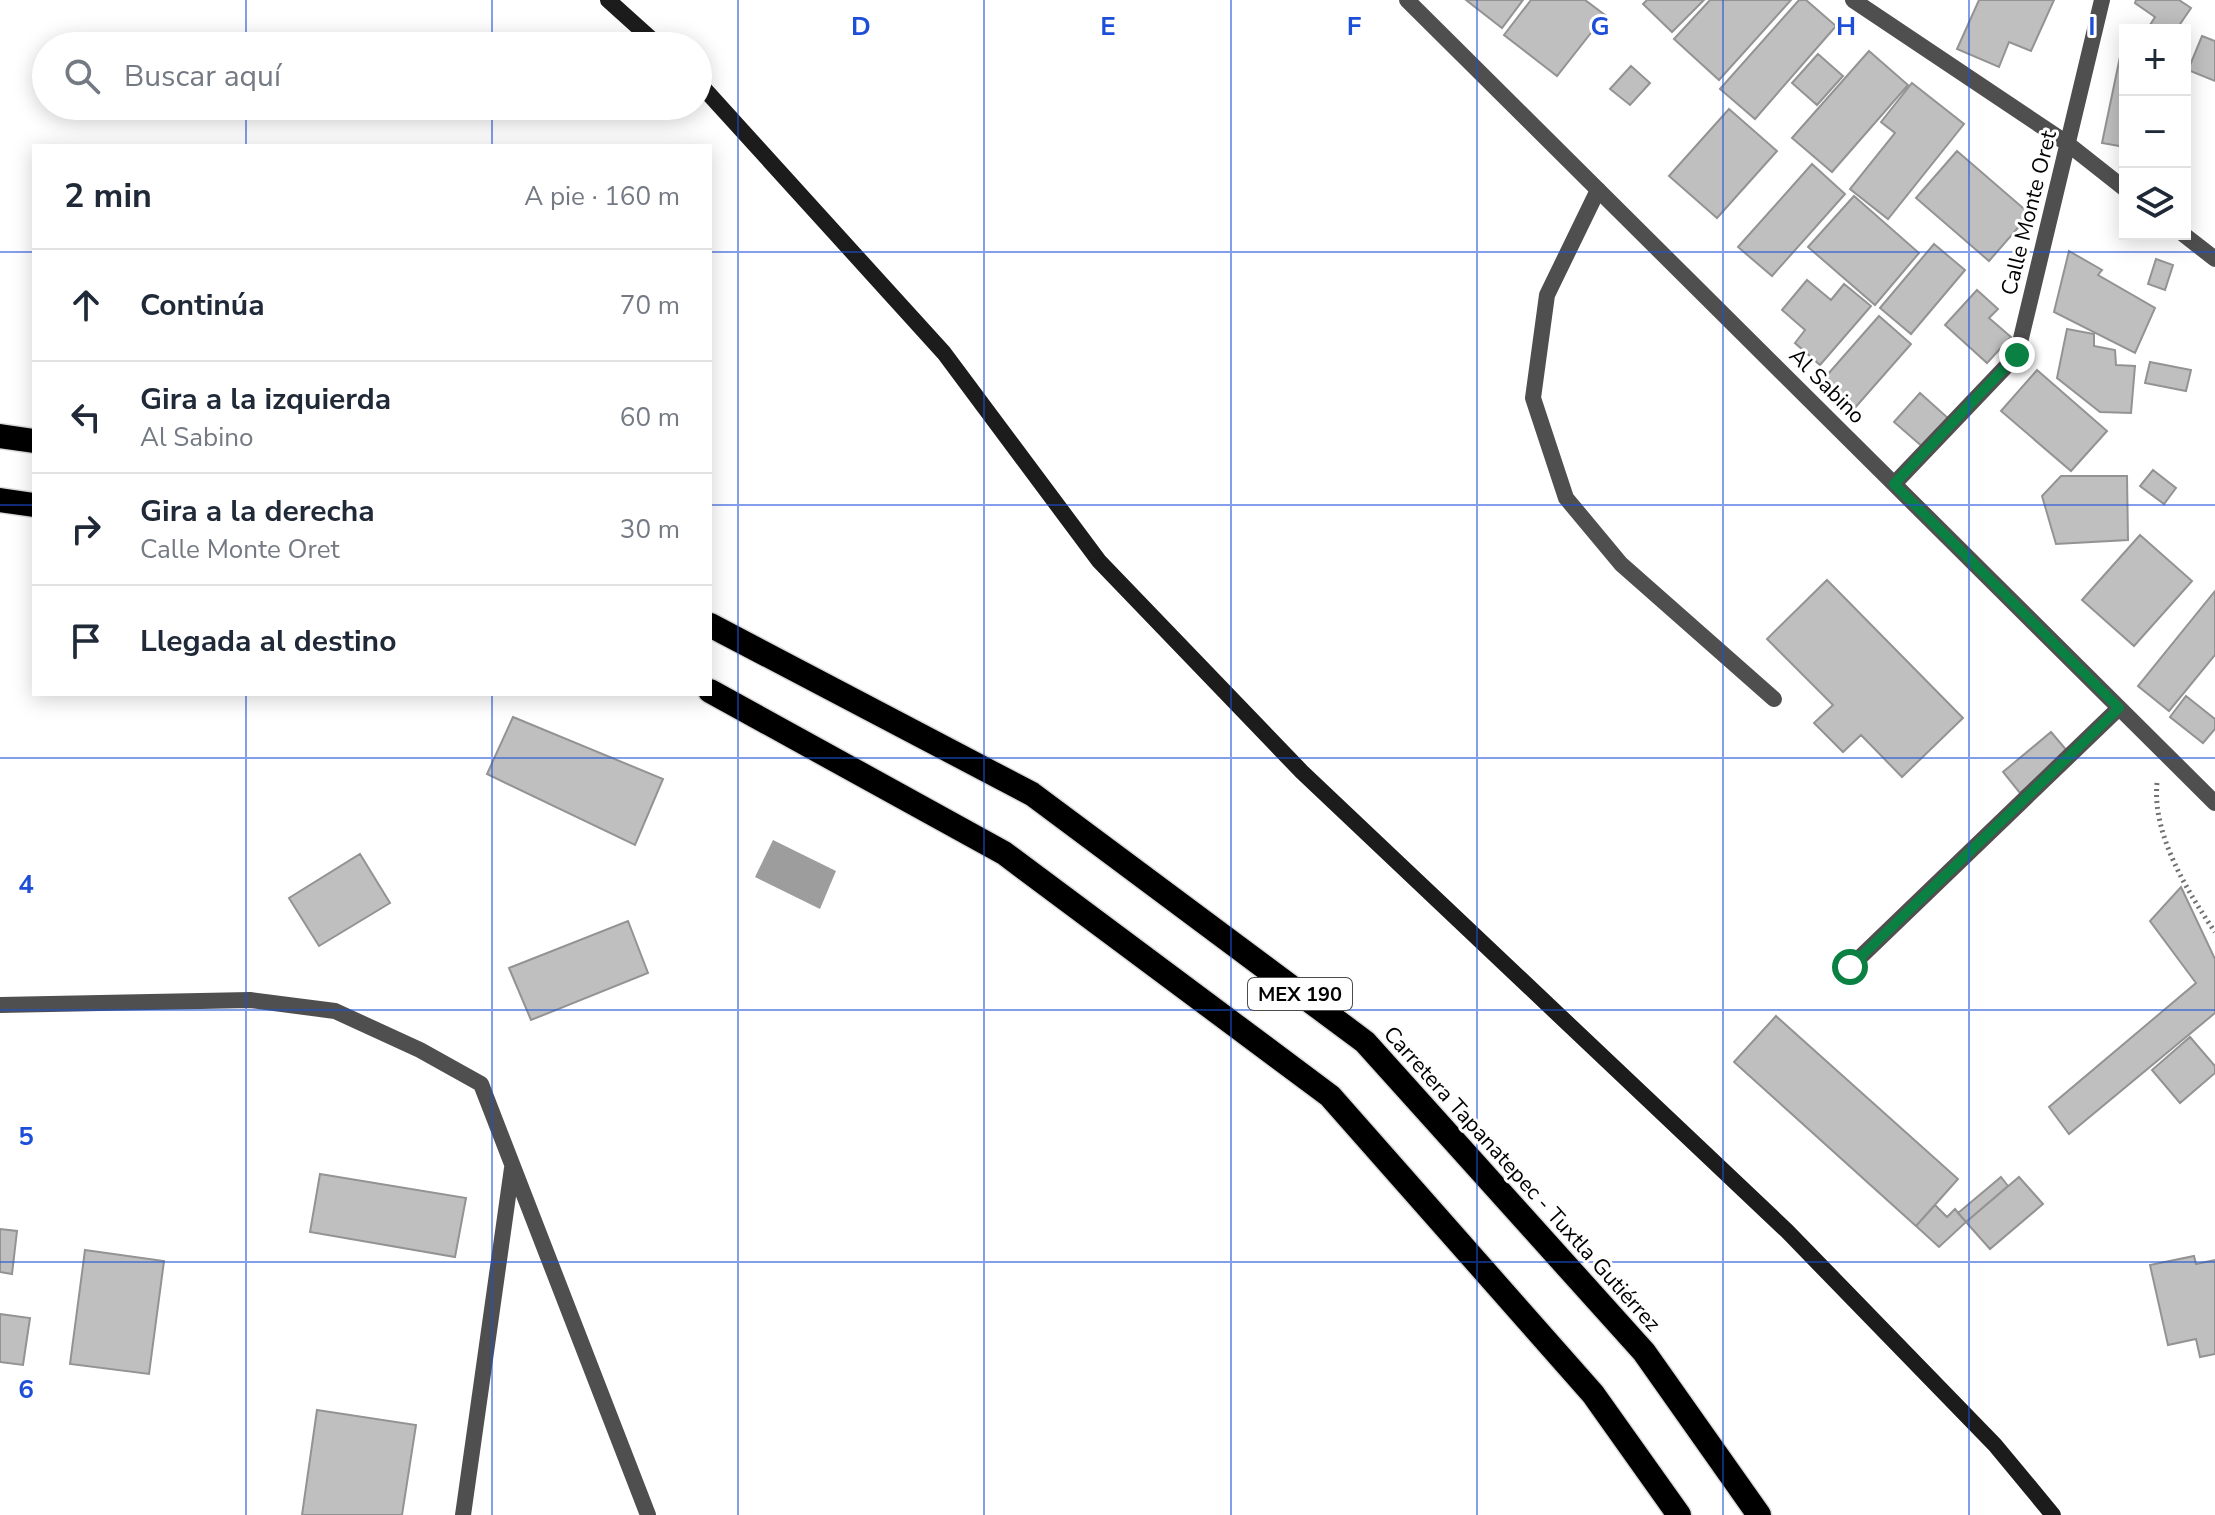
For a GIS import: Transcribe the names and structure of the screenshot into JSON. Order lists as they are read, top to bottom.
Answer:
{
  "streets": {
    "highway": ["MEX 190", "Carretera Tapanatepec - Tuxtla Gutiérrez"],
    "street": ["Calle Monte Oret", "Al Sabino"]
  },
  "crossings": [
    ["Calle Monte Oret", "Al Sabino"]
  ],
  "page": {
    "map_buttons": ["+", "−"],
    "search": "Buscar aquí",
    "heading": ["2 min", "A pie · 160 m"],
    "list": [
      ["Continúa", "70 m"],
      ["Gira a la izquierda", "Al Sabino", "60 m"],
      ["Gira a la derecha", "Calle Monte Oret", "30 m"],
      "Llegada al destino"
    ]
  },
  "grid": {
    "columns": [
      "D",
      "E",
      "F",
      "G",
      "H",
      "I"
    ],
    "rows": ["4", "5", "6"]
  }
}
